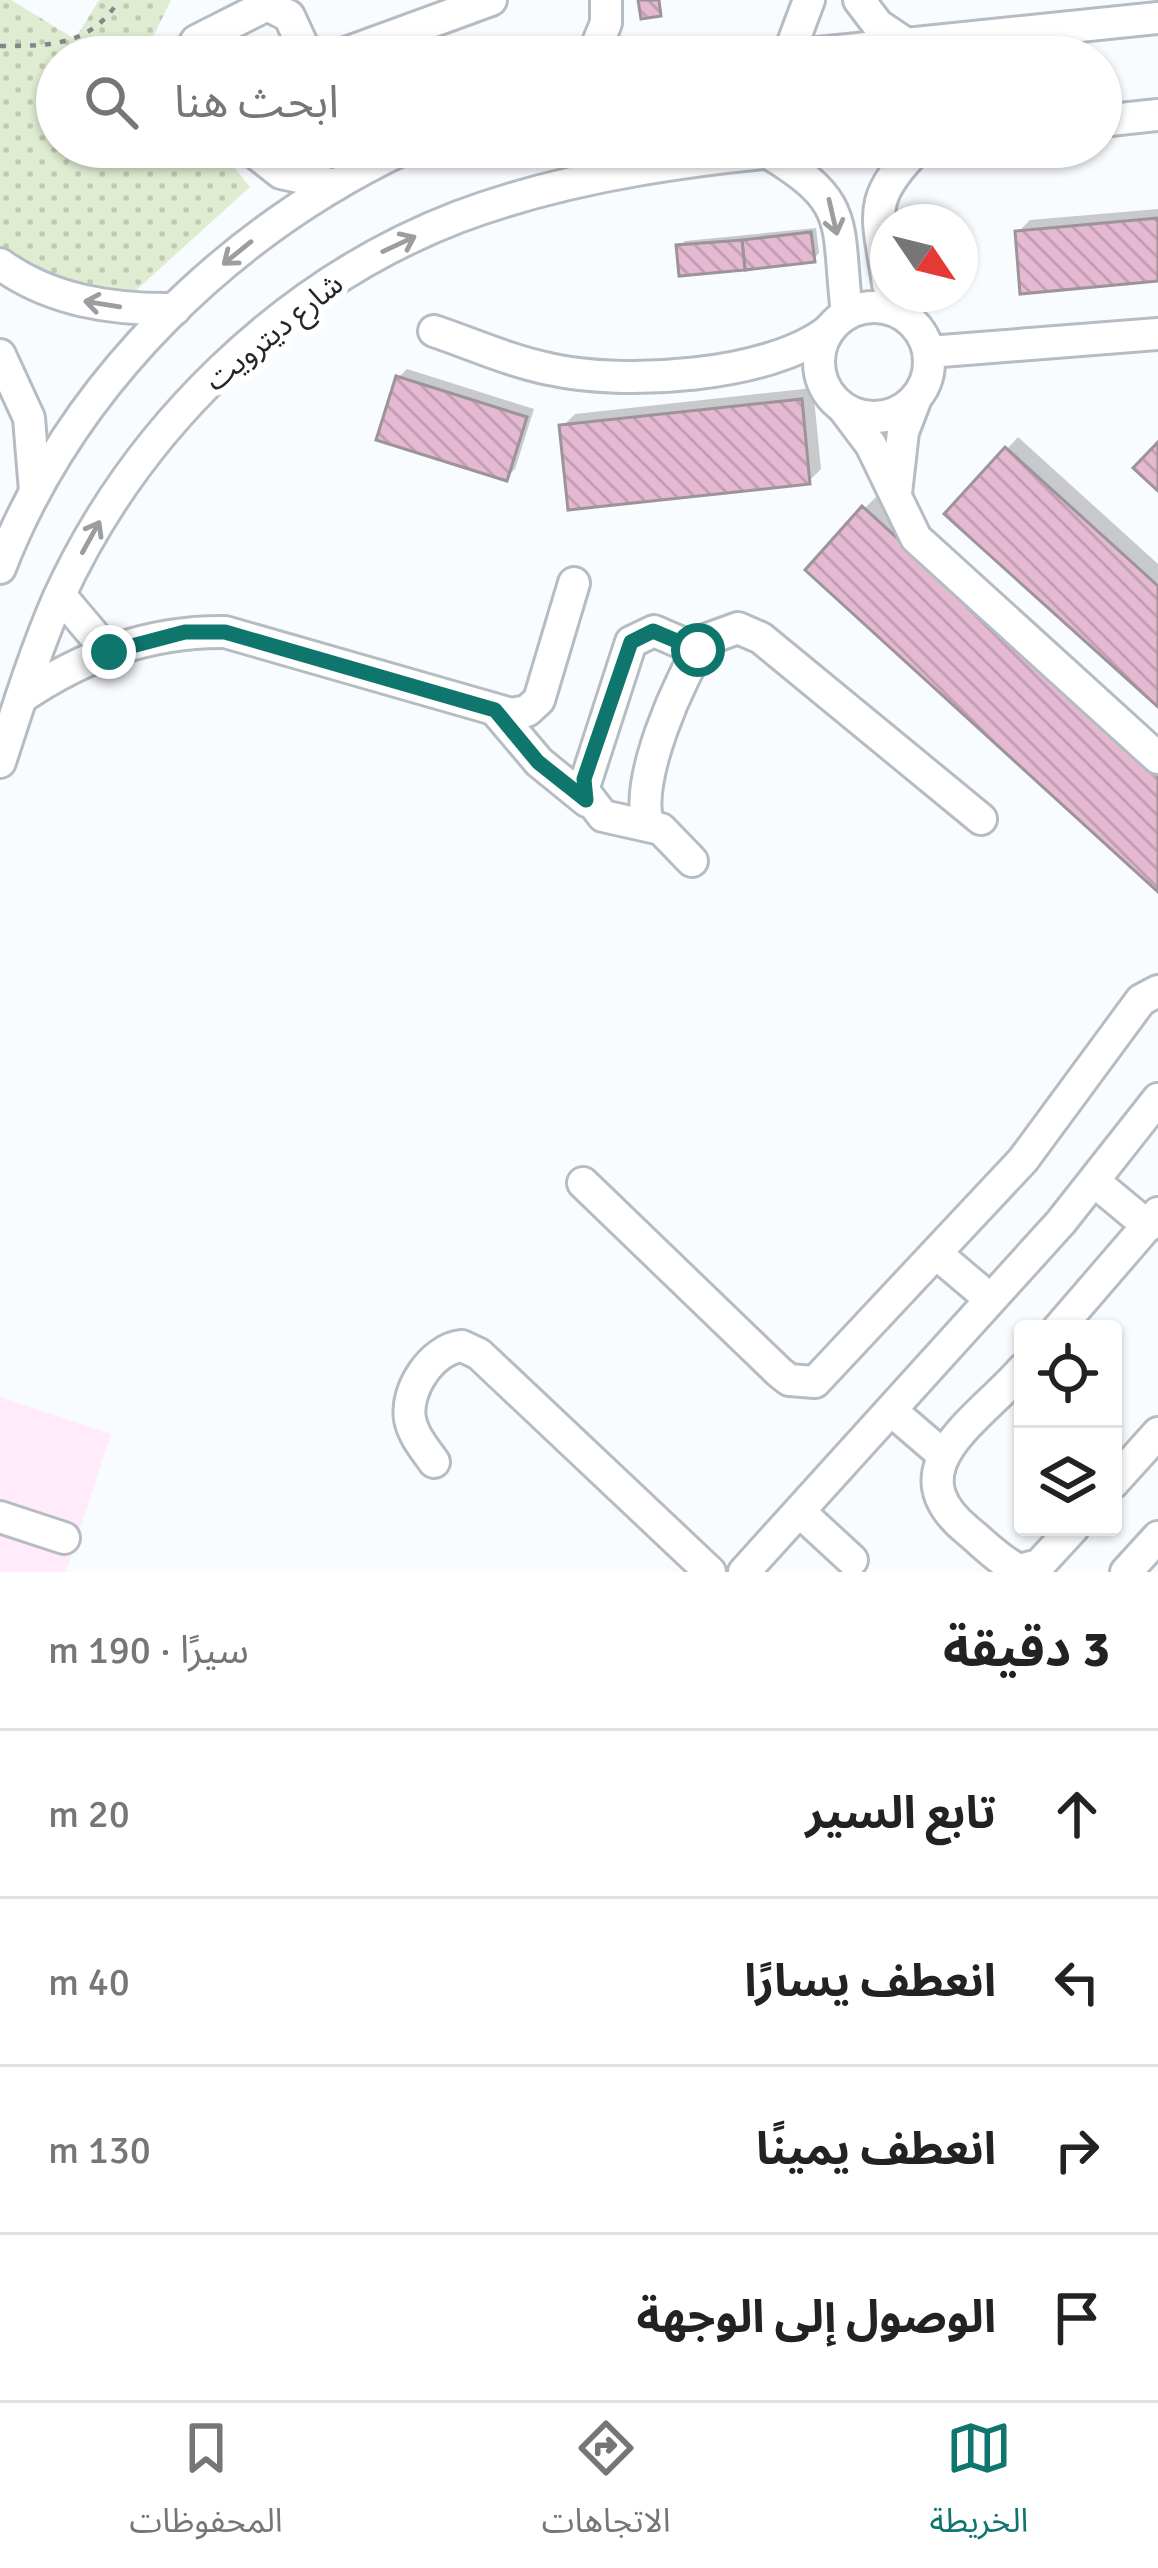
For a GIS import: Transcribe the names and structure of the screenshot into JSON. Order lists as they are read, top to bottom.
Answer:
{
  "streets": {
    "street": ["شارع ديترويت"]
  },
  "north": "bottom right",
  "page": {
    "search": "ابحث هنا",
    "heading": ["3 دقيقة", "سيرًا · 190 m"],
    "list": [
      ["تابع السير", "20 m"],
      ["انعطف يسارًا", "40 m"],
      ["انعطف يمينًا", "130 m"],
      "الوصول إلى الوجهة"
    ],
    "nav": ["الخريطة", "الاتجاهات", "المحفوظات"]
  }
}
